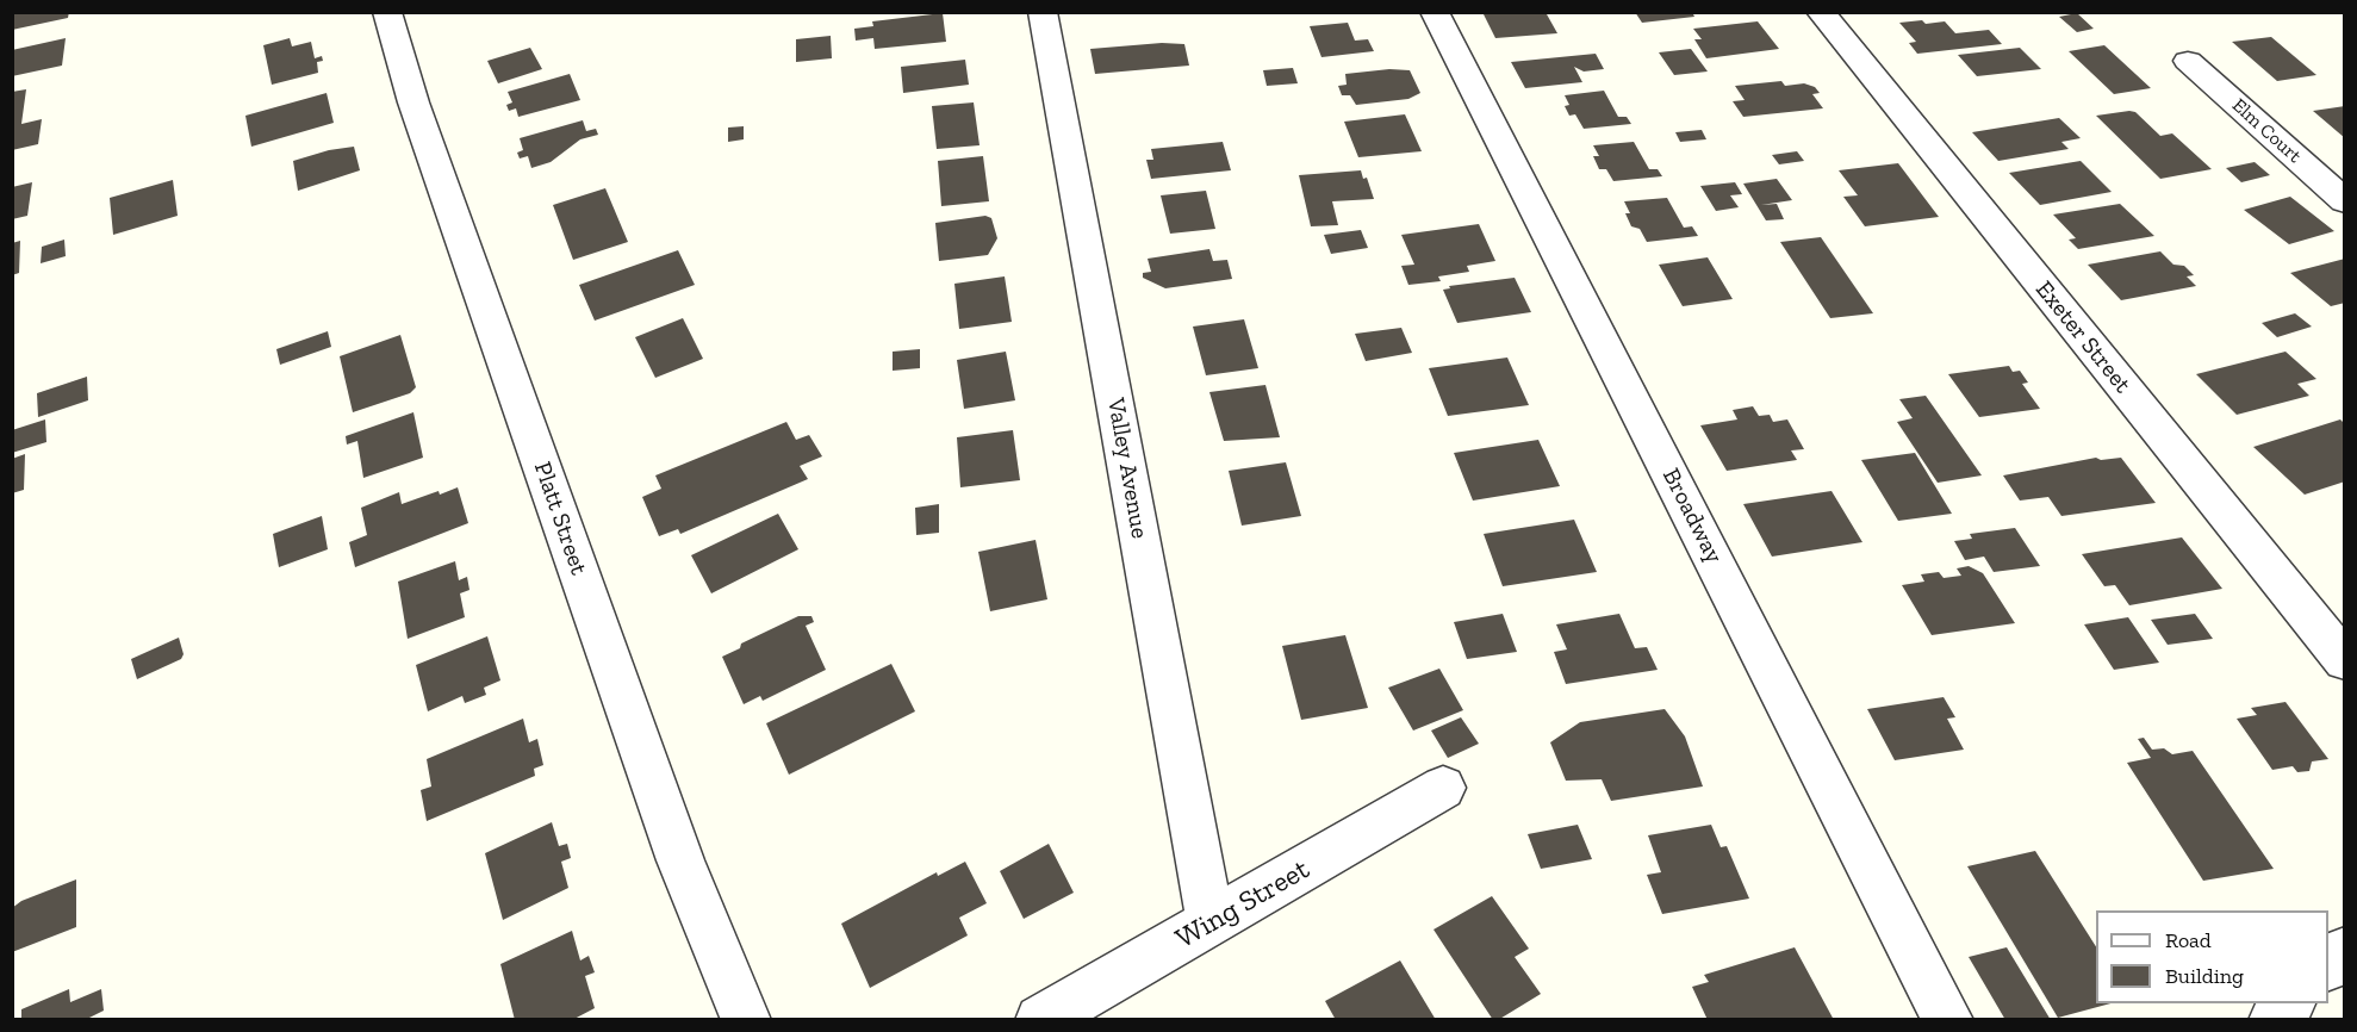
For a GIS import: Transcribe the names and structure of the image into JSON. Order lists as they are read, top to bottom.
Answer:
{
  "streets": {
    "street": [
      "Elm Court",
      "Exeter Street",
      "Valley Avenue",
      "Broadway",
      "Platt Street",
      "Wing Street"
    ]
  },
  "crossings": [
    ["Valley Avenue", "Wing Street"]
  ],
  "legend": ["Road", "Building"]
}
